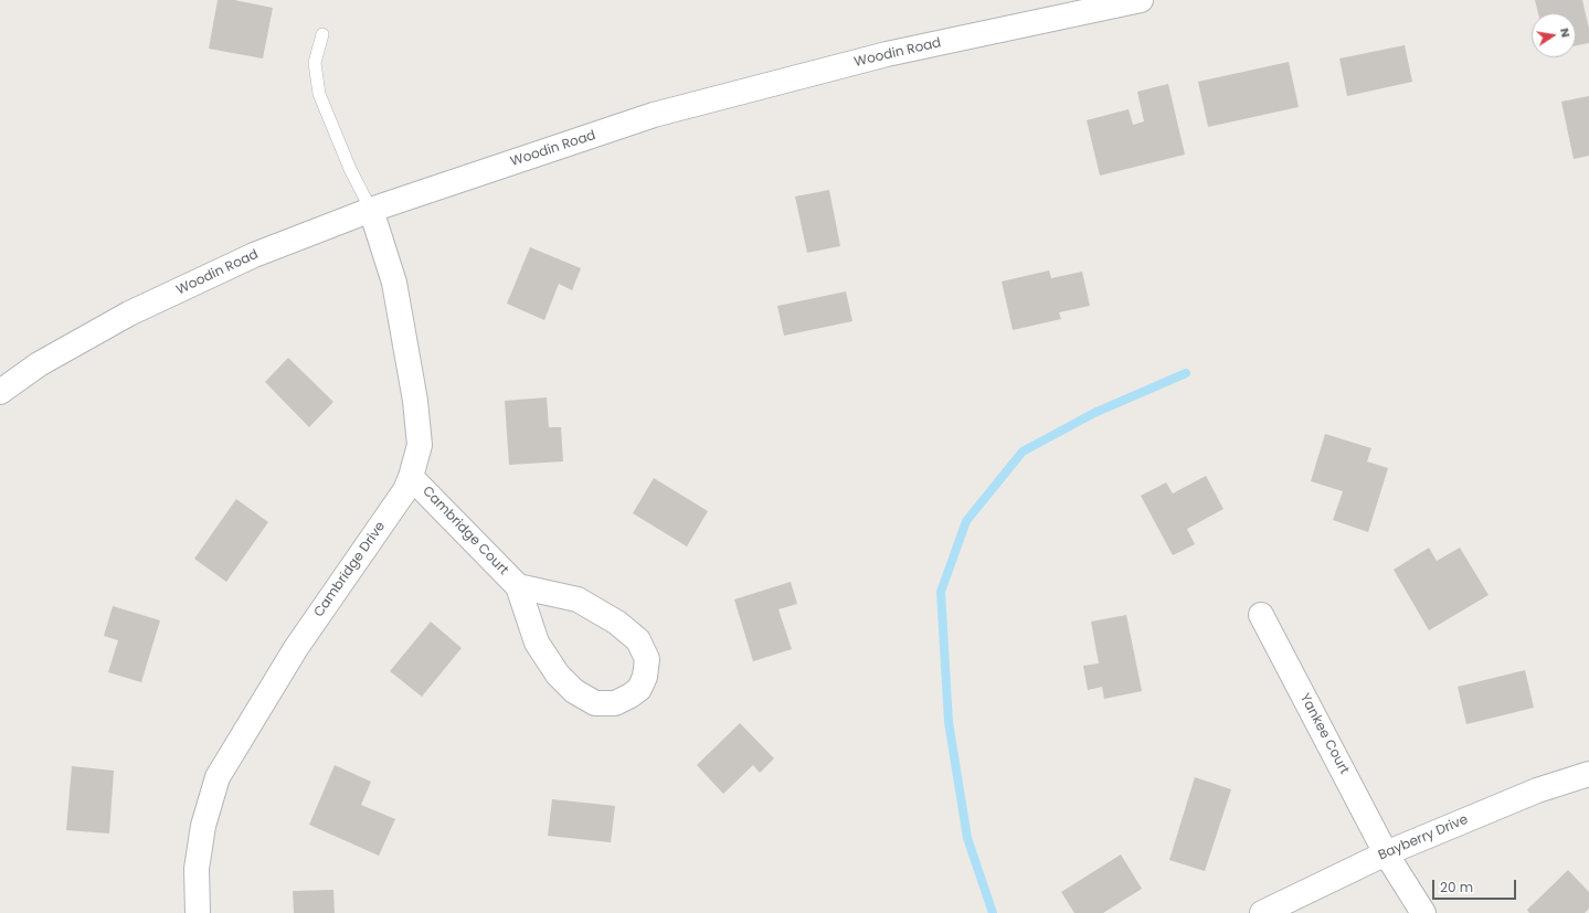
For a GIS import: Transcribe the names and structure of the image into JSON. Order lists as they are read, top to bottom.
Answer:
{
  "streets": {
    "street": [
      "Woodin Road",
      "Cambridge Court",
      "Cambridge Drive",
      "Yankee Court",
      "Bayberry Drive"
    ]
  },
  "crossings": [
    ["Woodin Road", "Cambridge Drive"],
    ["Cambridge Court", "Cambridge Drive"],
    ["Yankee Court", "Bayberry Drive"]
  ],
  "scale_bar": "20 m",
  "north": "right"
}
